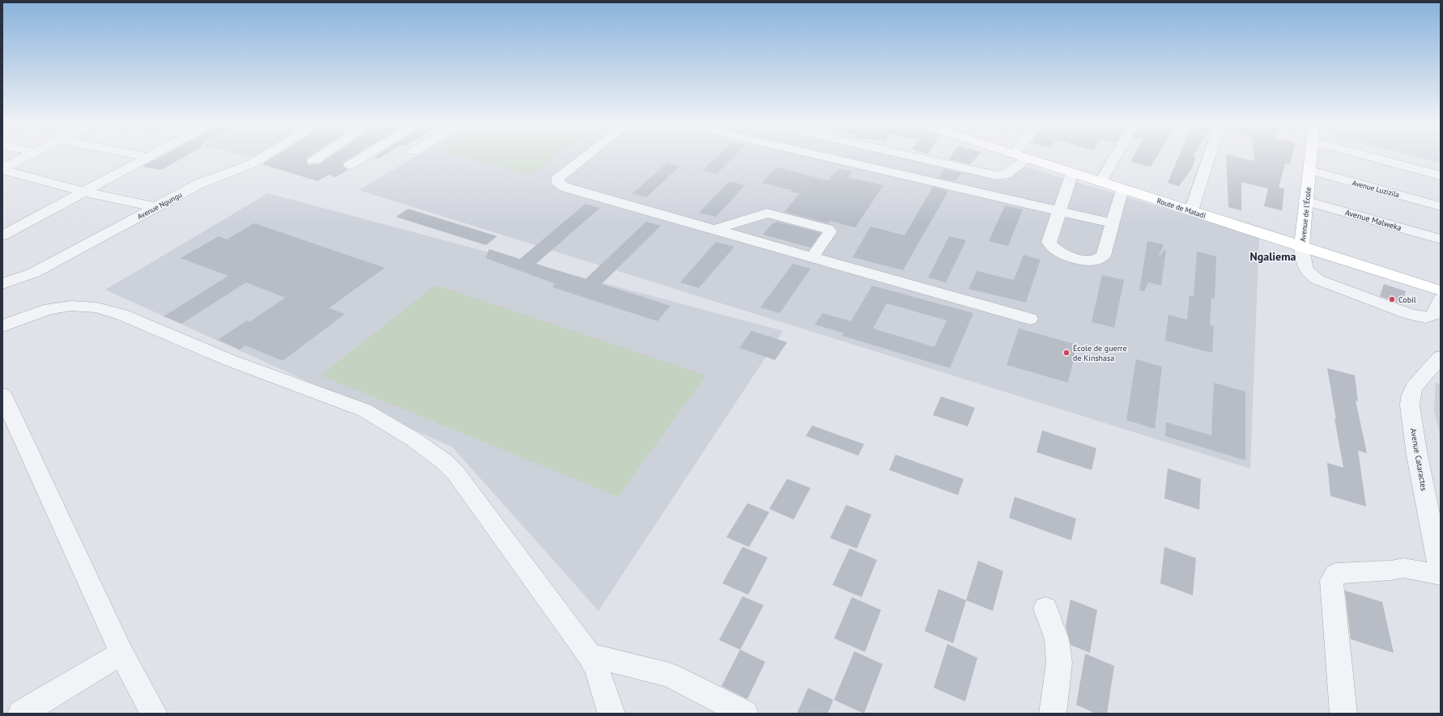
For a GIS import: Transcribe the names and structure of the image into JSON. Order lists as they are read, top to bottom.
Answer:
{
  "streets": {
    "main road": ["Route de Matadi", "Avenue de l'École"],
    "street": [
      "Avenue Luzizila",
      "Avenue Ngungu",
      "Avenue Malweka",
      "Avenue Cataractes"
    ]
  },
  "crossings": [
    ["Avenue Luzizila", "Avenue de l'École"],
    ["Route de Matadi", "Avenue de l'École"],
    ["Avenue de l'École", "Avenue Malweka"]
  ],
  "districts": ["Ngaliema"],
  "places": ["Cobil", "École de guerre de Kinshasa"]
}
